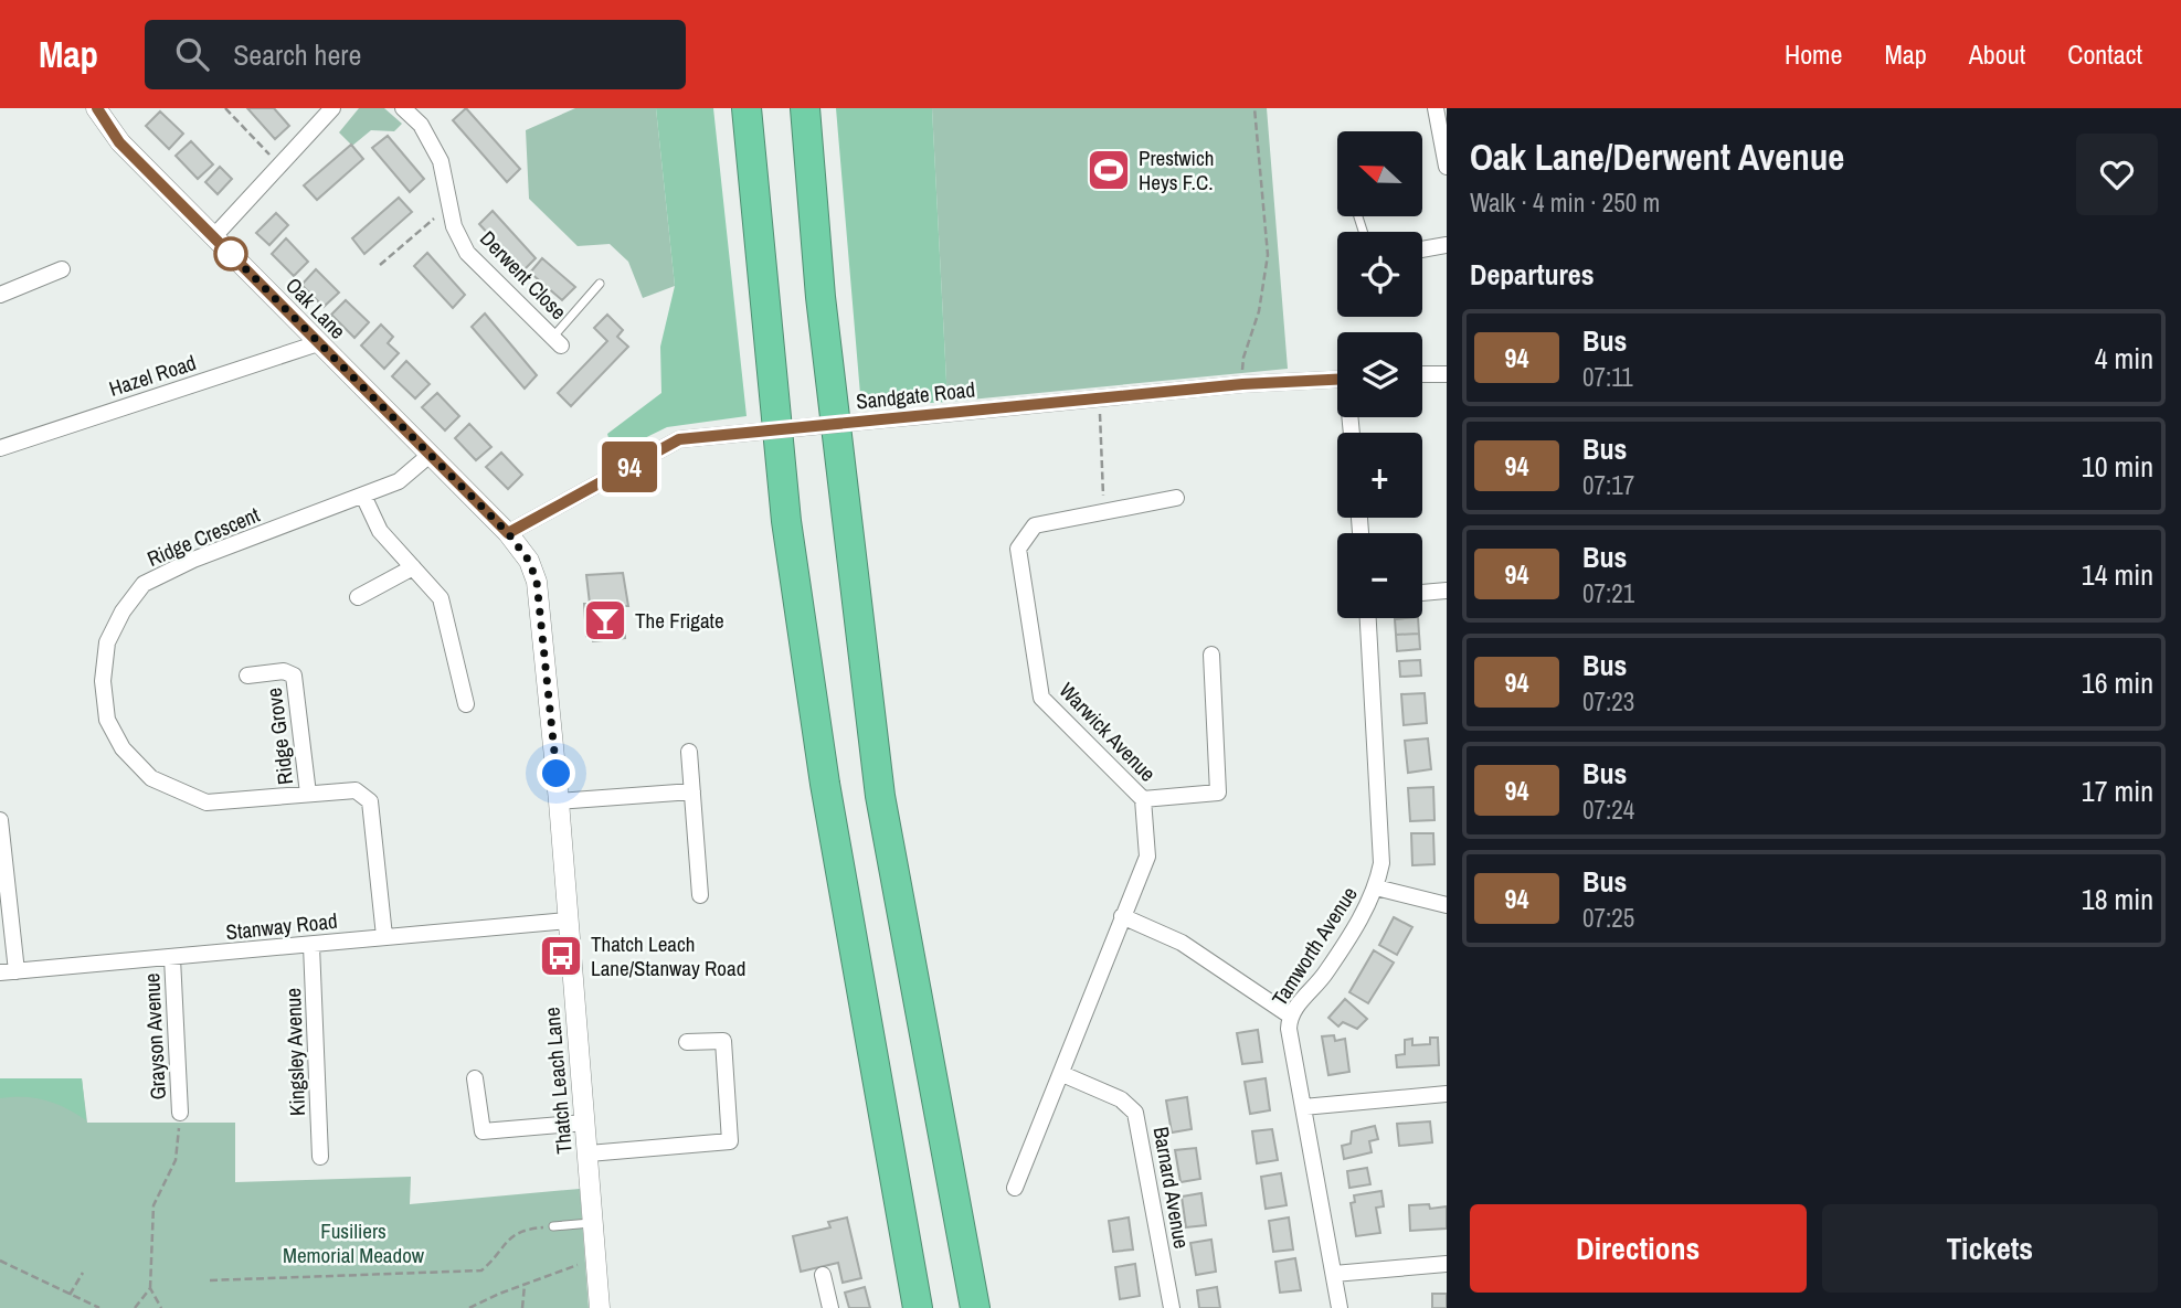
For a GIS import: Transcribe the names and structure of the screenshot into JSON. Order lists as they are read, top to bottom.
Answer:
{
  "streets": {
    "street": [
      "Derwent Close",
      "Oak Lane",
      "Hazel Road",
      "Sandgate Road",
      "Ridge Crescent",
      "Warwick Avenue",
      "Ridge Grove",
      "Stanway Road",
      "Tamworth Avenue",
      "Grayson Avenue",
      "Kingsley Avenue",
      "Thatch Leach Lane",
      "Barnard Avenue"
    ]
  },
  "crossings": [
    ["Oak Lane", "Hazel Road"],
    ["Oak Lane", "Sandgate Road"],
    ["Oak Lane", "Ridge Crescent"],
    ["Oak Lane", "Thatch Leach Lane"],
    ["Sandgate Road", "Thatch Leach Lane"],
    ["Ridge Crescent", "Ridge Grove"],
    ["Ridge Crescent", "Stanway Road"],
    ["Warwick Avenue", "Barnard Avenue"],
    ["Stanway Road", "Grayson Avenue"],
    ["Stanway Road", "Kingsley Avenue"],
    ["Stanway Road", "Thatch Leach Lane"]
  ],
  "parks": ["Fusiliers Memorial Meadow"],
  "places": {
    "sports": ["Prestwich Heys F.C."],
    "bar": ["The Frigate"],
    "bus stop": ["Thatch Leach Lane/Stanway Road"]
  },
  "lines": ["bus line 94"],
  "north": "left",
  "page": {
    "header": "Map",
    "search": "Search here",
    "nav": [
      "Home",
      "Map",
      "About",
      "Contact"
    ],
    "on_map": "94",
    "heading": [
      ["Oak Lane/Derwent Avenue", "Walk · 4 min · 250 m"],
      "Departures"
    ],
    "map_buttons": ["+", "−"],
    "list": [
      {
        "mark": "94",
        "name": "Bus",
        "note": "07:11",
        "value": "4 min"
      },
      {
        "mark": "94",
        "name": "Bus",
        "note": "07:17",
        "value": "10 min"
      },
      {
        "mark": "94",
        "name": "Bus",
        "note": "07:21",
        "value": "14 min"
      },
      {
        "mark": "94",
        "name": "Bus",
        "note": "07:23",
        "value": "16 min"
      },
      {
        "mark": "94",
        "name": "Bus",
        "note": "07:24",
        "value": "17 min"
      },
      {
        "mark": "94",
        "name": "Bus",
        "note": "07:25",
        "value": "18 min"
      }
    ],
    "buttons": ["Directions", "Tickets"]
  }
}
